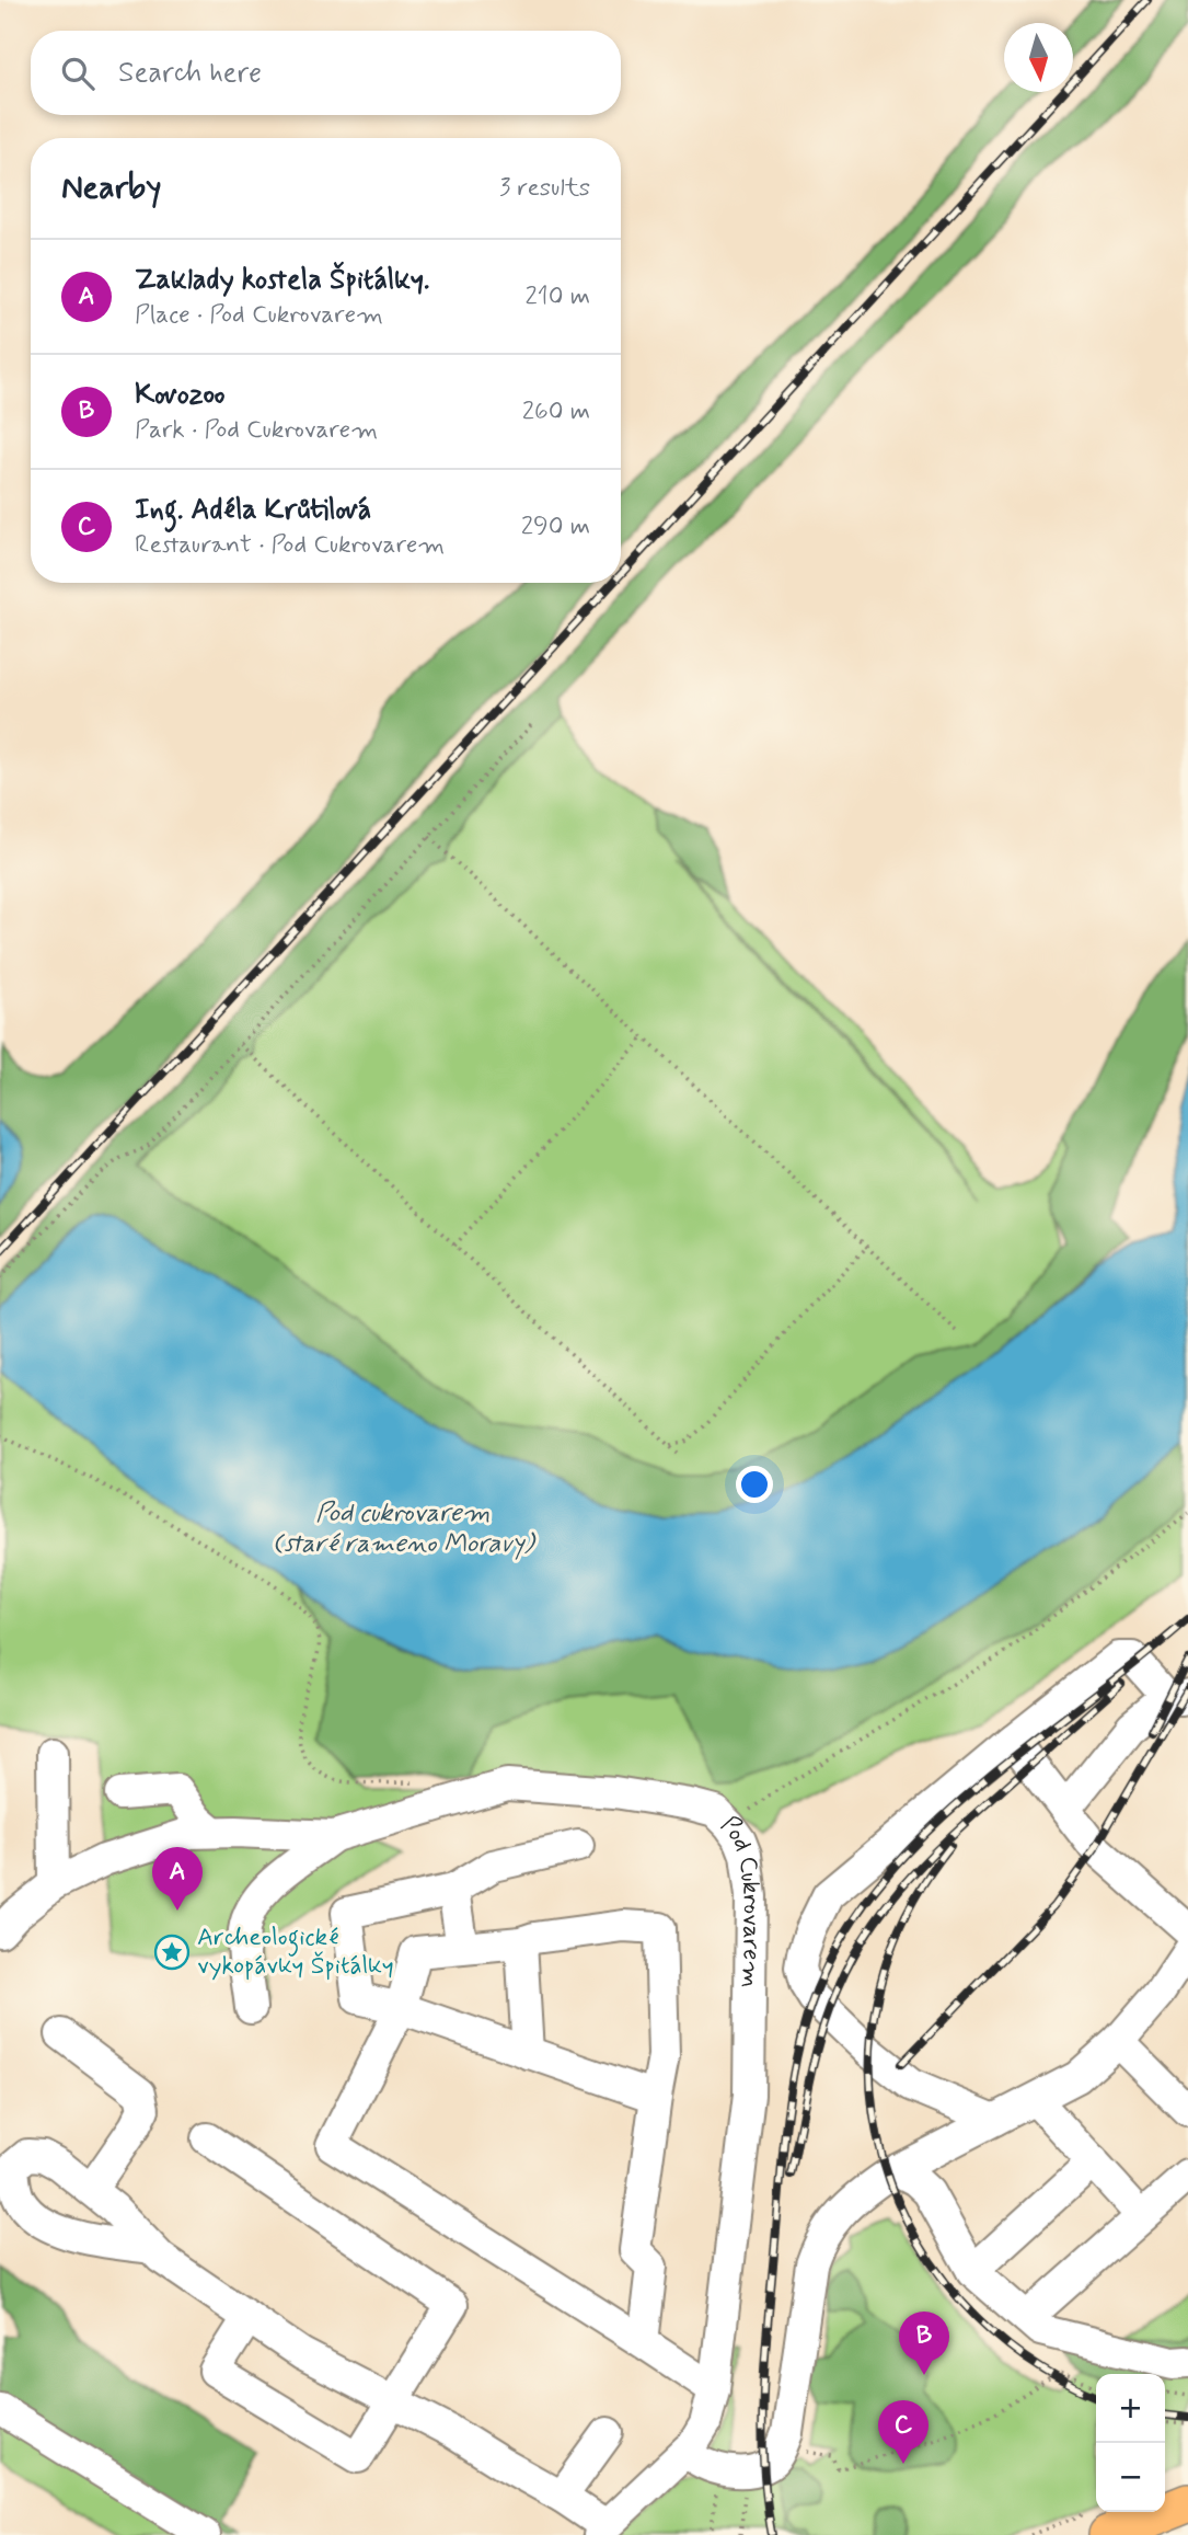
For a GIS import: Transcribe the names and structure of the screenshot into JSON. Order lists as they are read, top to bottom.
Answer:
{
  "streets": {
    "street": ["Pod Cukrovarem"]
  },
  "water": ["Pod cukrovarem (staré rameno Moravy)"],
  "places": {
    "place": ["Archeologické vykopávky Špitálky"]
  },
  "north": "bottom",
  "page": {
    "search": "Search here",
    "heading": ["Nearby", "3 results"],
    "list": [
      {
        "mark": "A",
        "name": "Zaklady kostela Špitálky.",
        "note": "Place · Pod Cukrovarem",
        "value": "210 m"
      },
      {
        "mark": "B",
        "name": "Kovozoo",
        "note": "Park · Pod Cukrovarem",
        "value": "260 m"
      },
      {
        "mark": "C",
        "name": "Ing. Adéla Krůtilová",
        "note": "Restaurant · Pod Cukrovarem",
        "value": "290 m"
      }
    ],
    "pins": ["A", "B", "C"],
    "map_buttons": ["+", "−"]
  }
}
